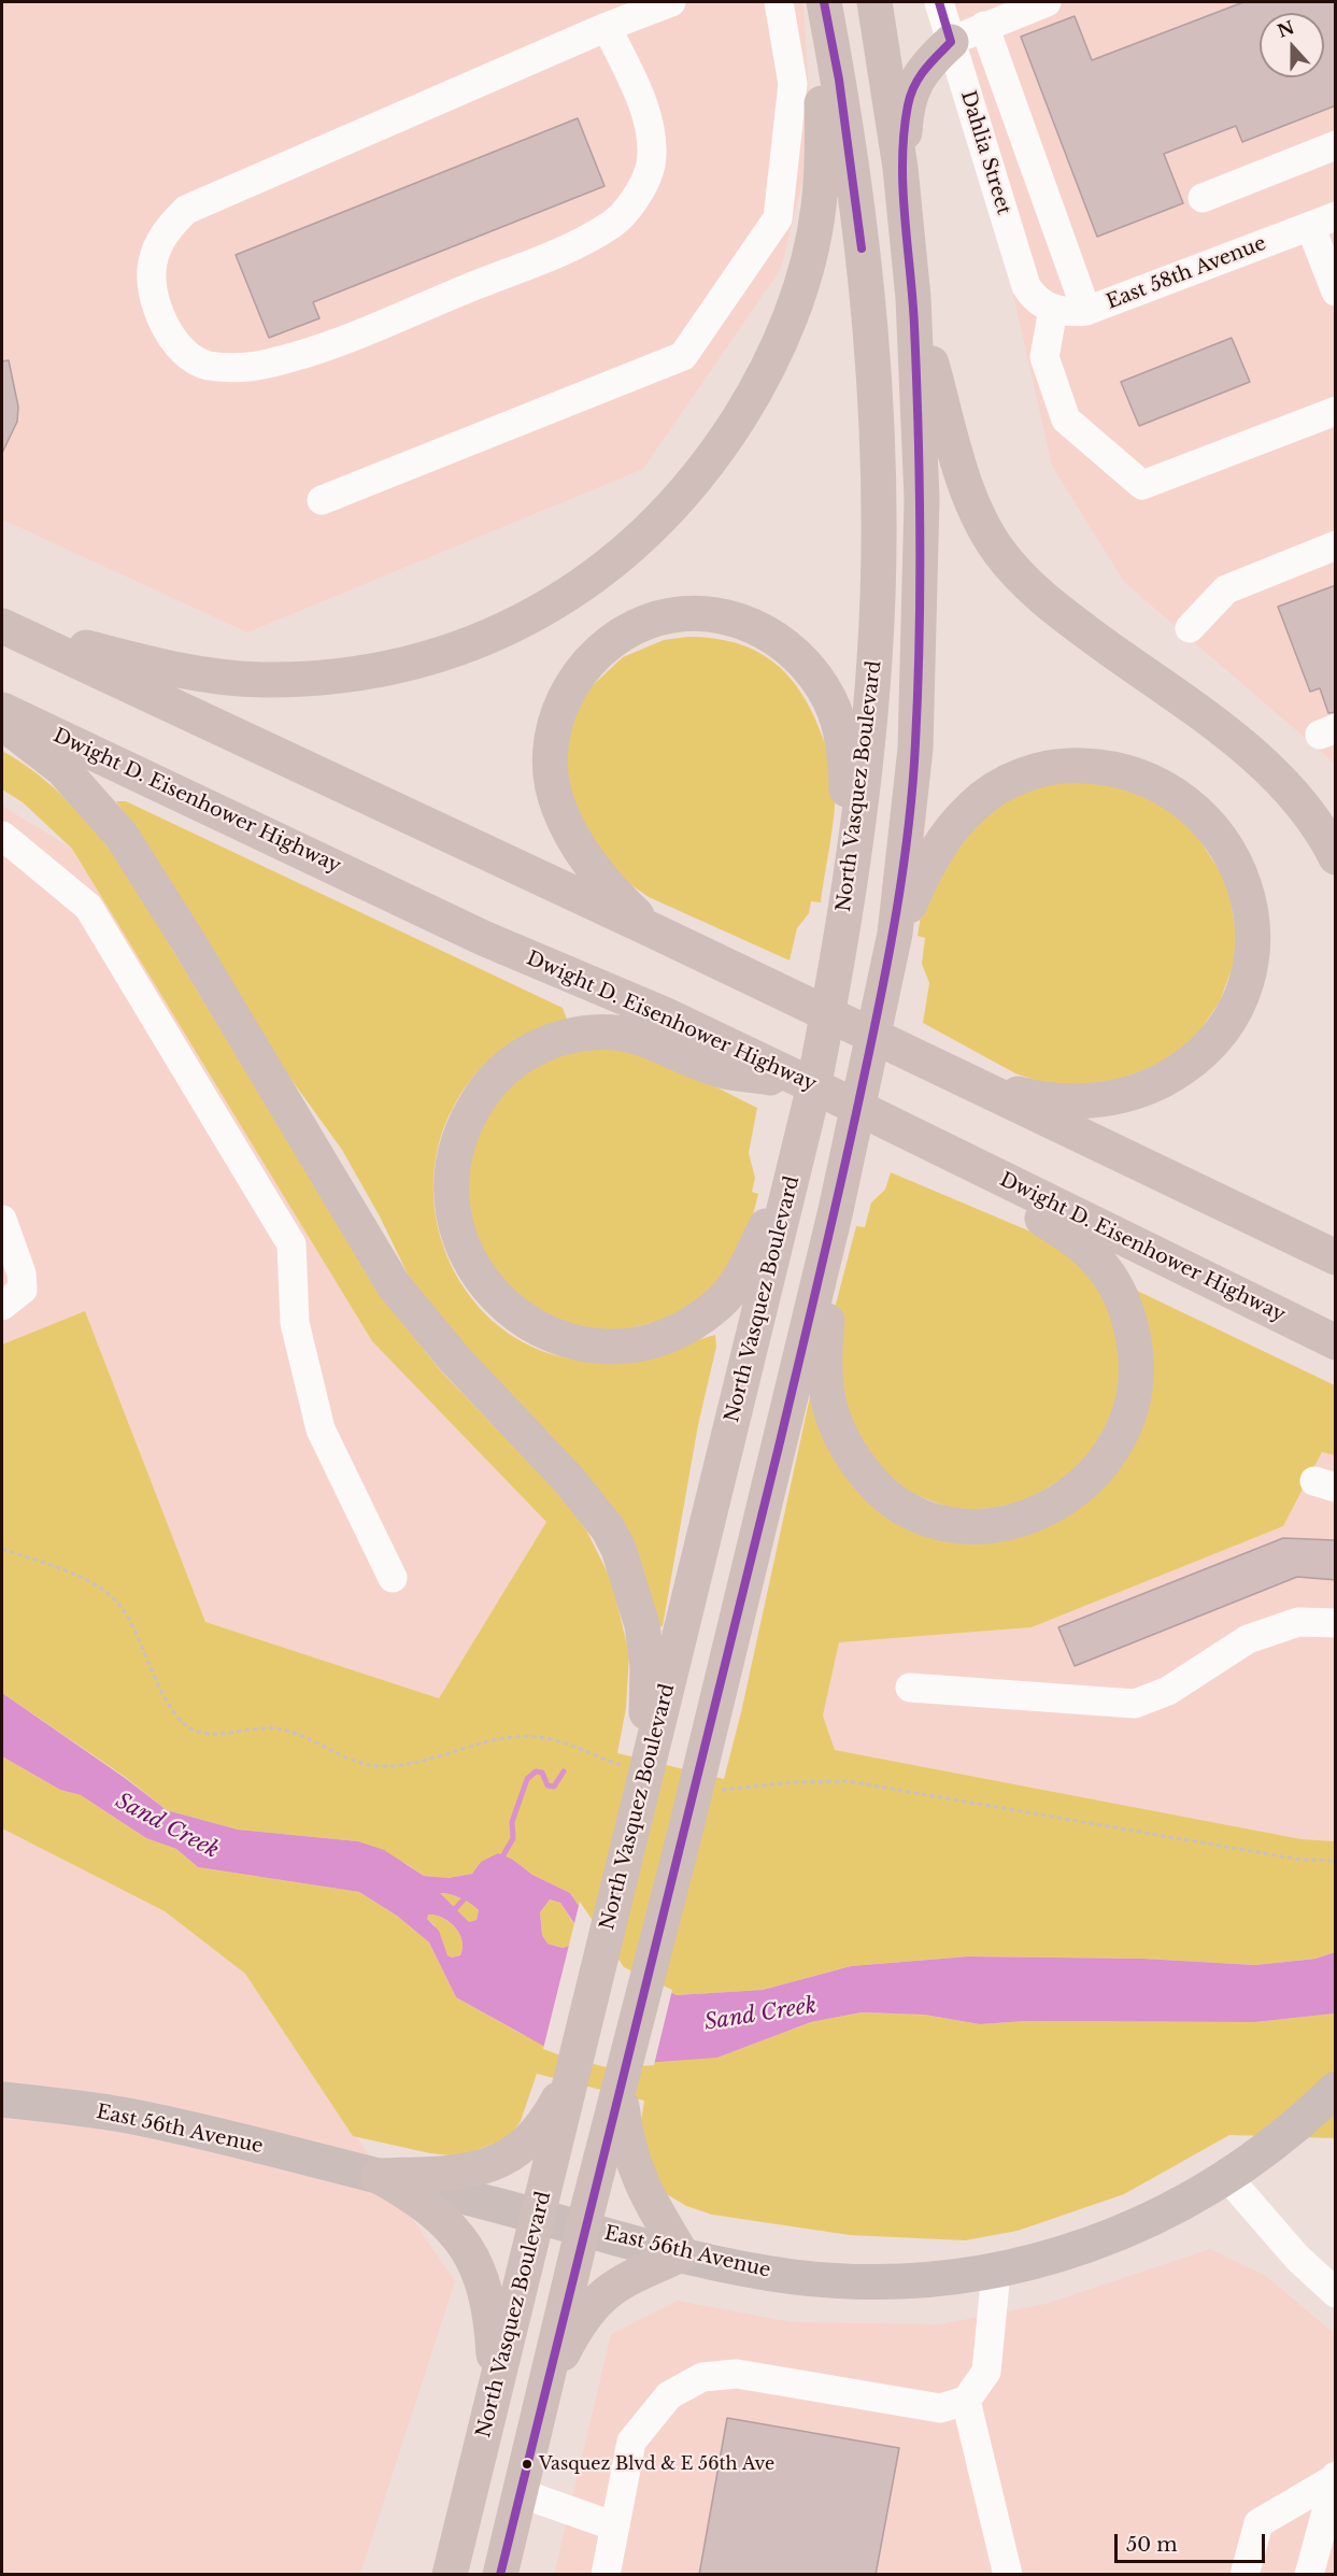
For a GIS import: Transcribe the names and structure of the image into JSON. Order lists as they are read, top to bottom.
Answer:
{
  "streets": {
    "highway": ["North Vasquez Boulevard", "Dwight D. Eisenhower Highway"],
    "main road": ["East 56th Avenue"],
    "street": ["Dahlia Street", "East 58th Avenue"]
  },
  "crossings": [
    ["Dahlia Street", "East 58th Avenue"],
    ["North Vasquez Boulevard", "East 56th Avenue"]
  ],
  "water": ["Sand Creek"],
  "places": ["Vasquez Blvd & E 56th Ave"],
  "scale_bar": "50 m",
  "north": "top"
}
